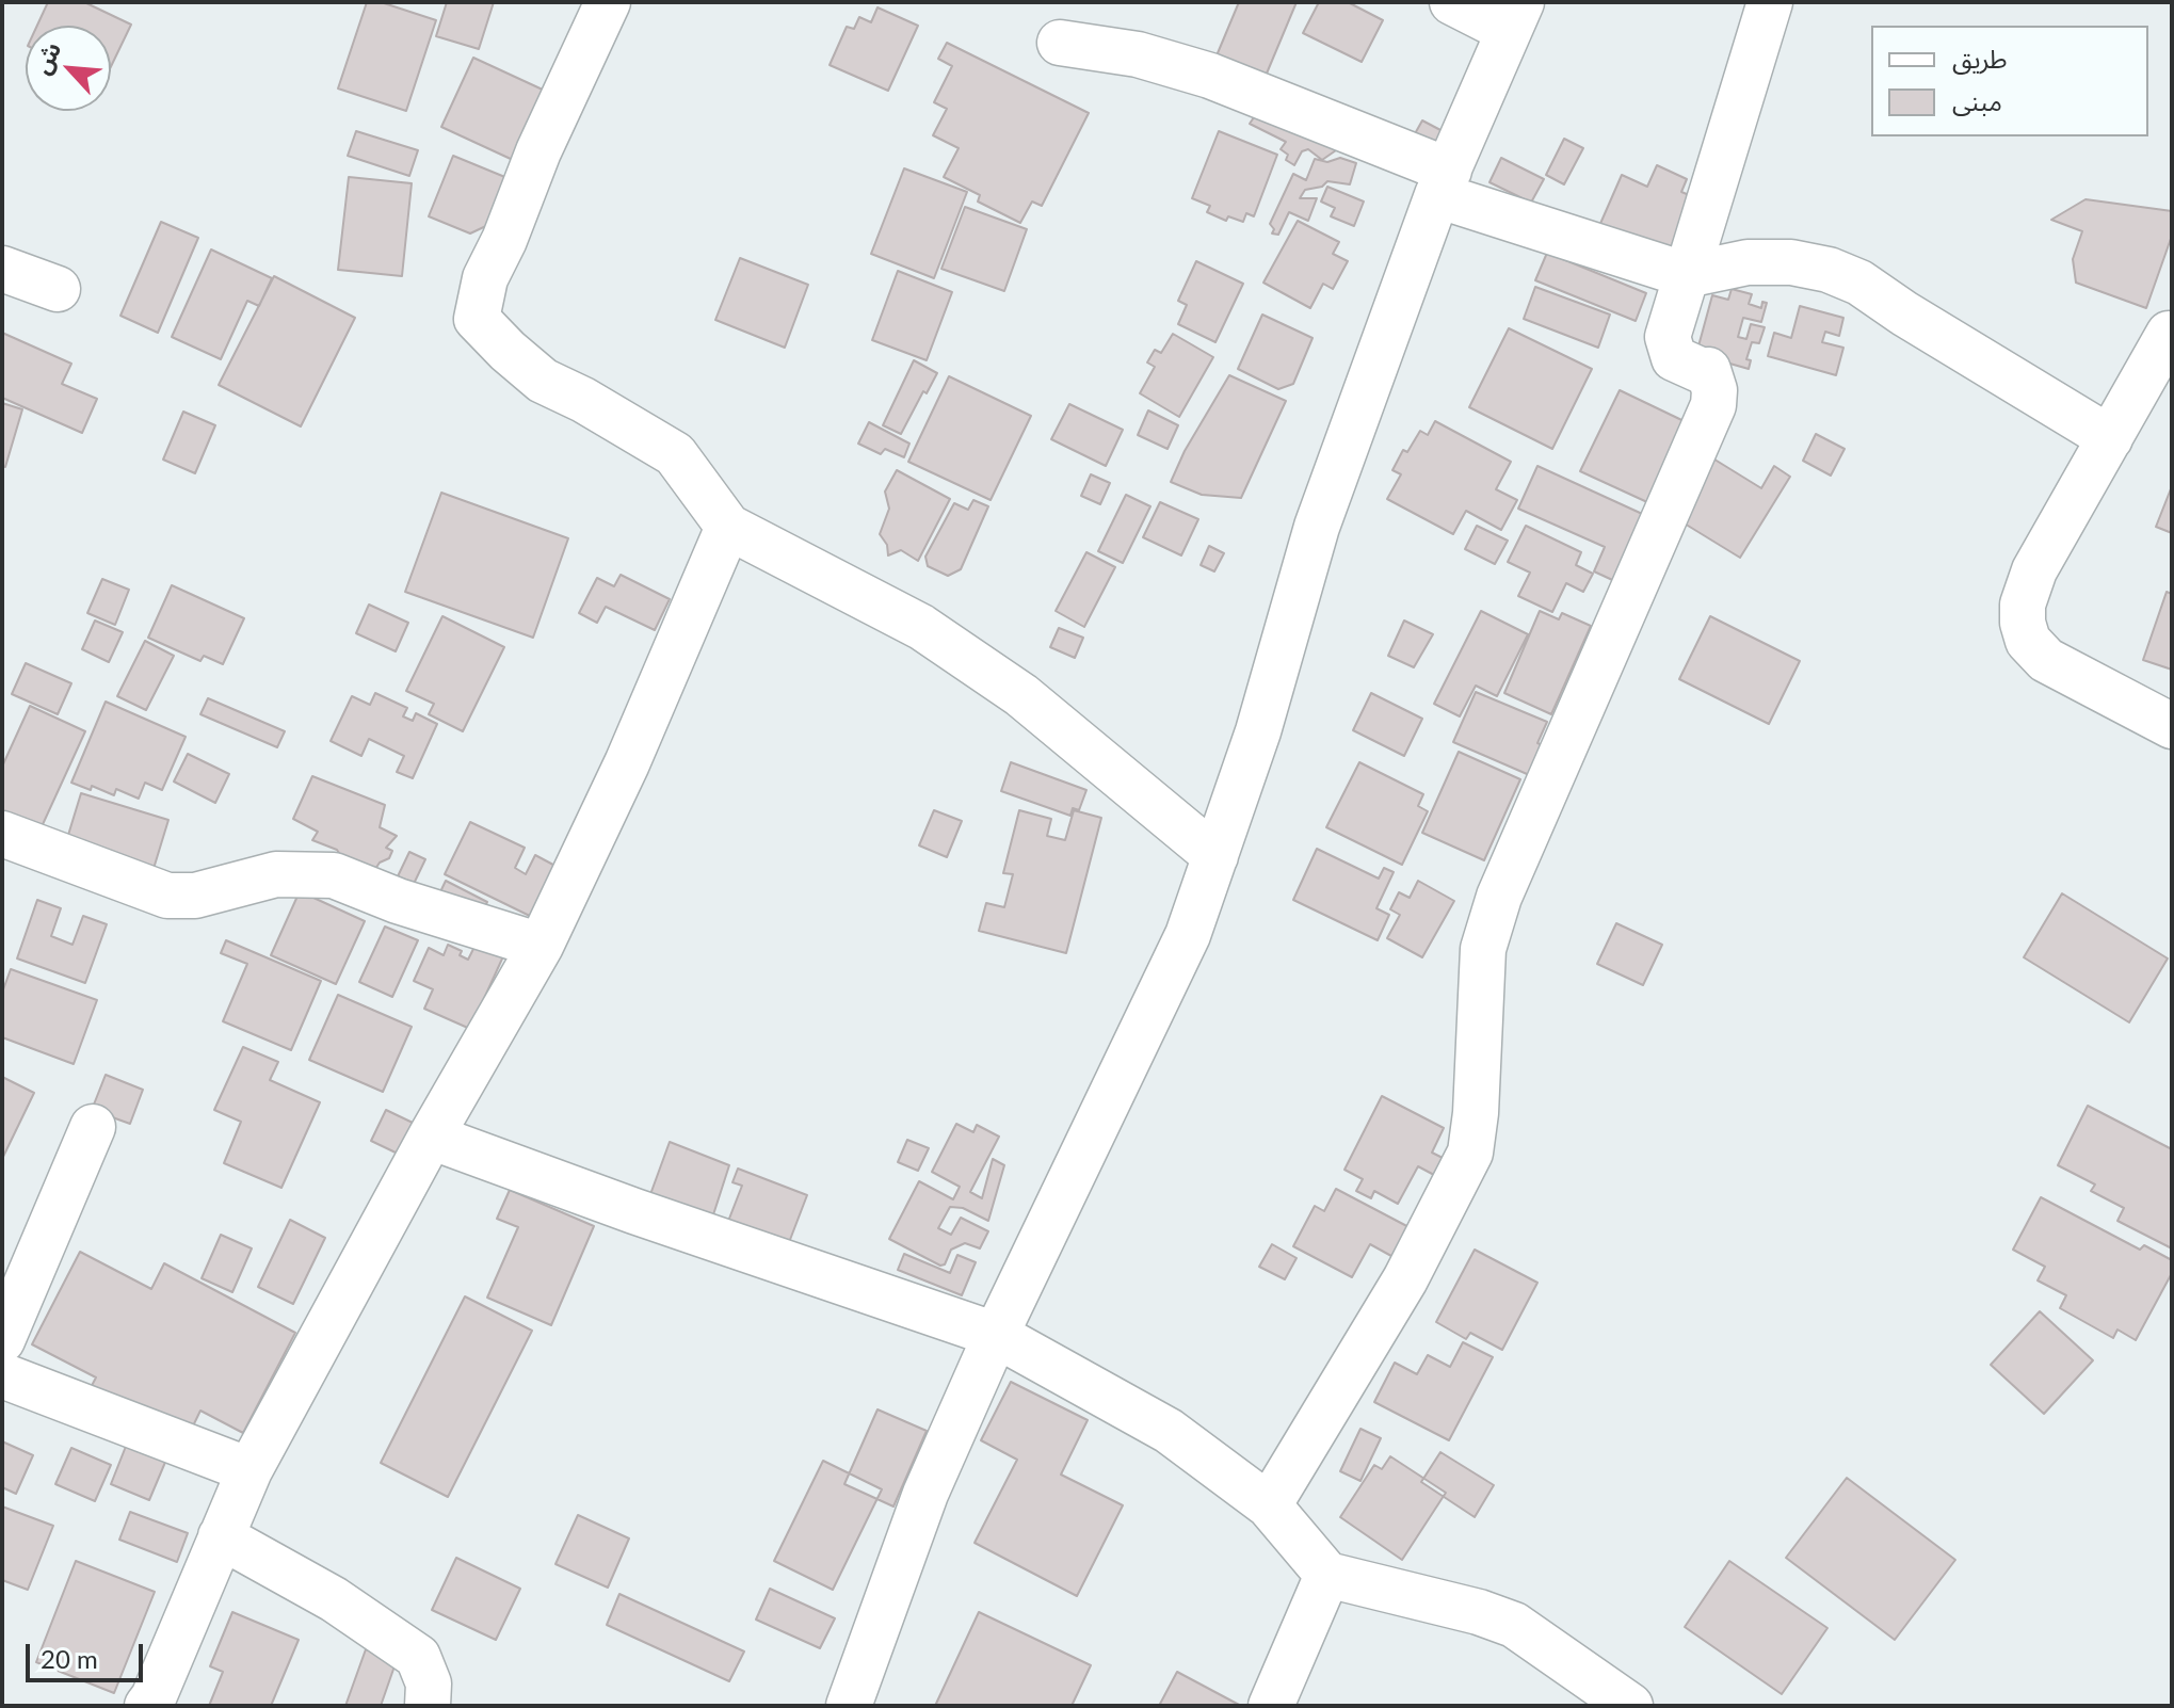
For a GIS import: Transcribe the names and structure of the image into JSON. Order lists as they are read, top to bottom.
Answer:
{
  "legend": ["طريق", "مبنى"],
  "scale_bar": "20 m",
  "north": "top left"
}
